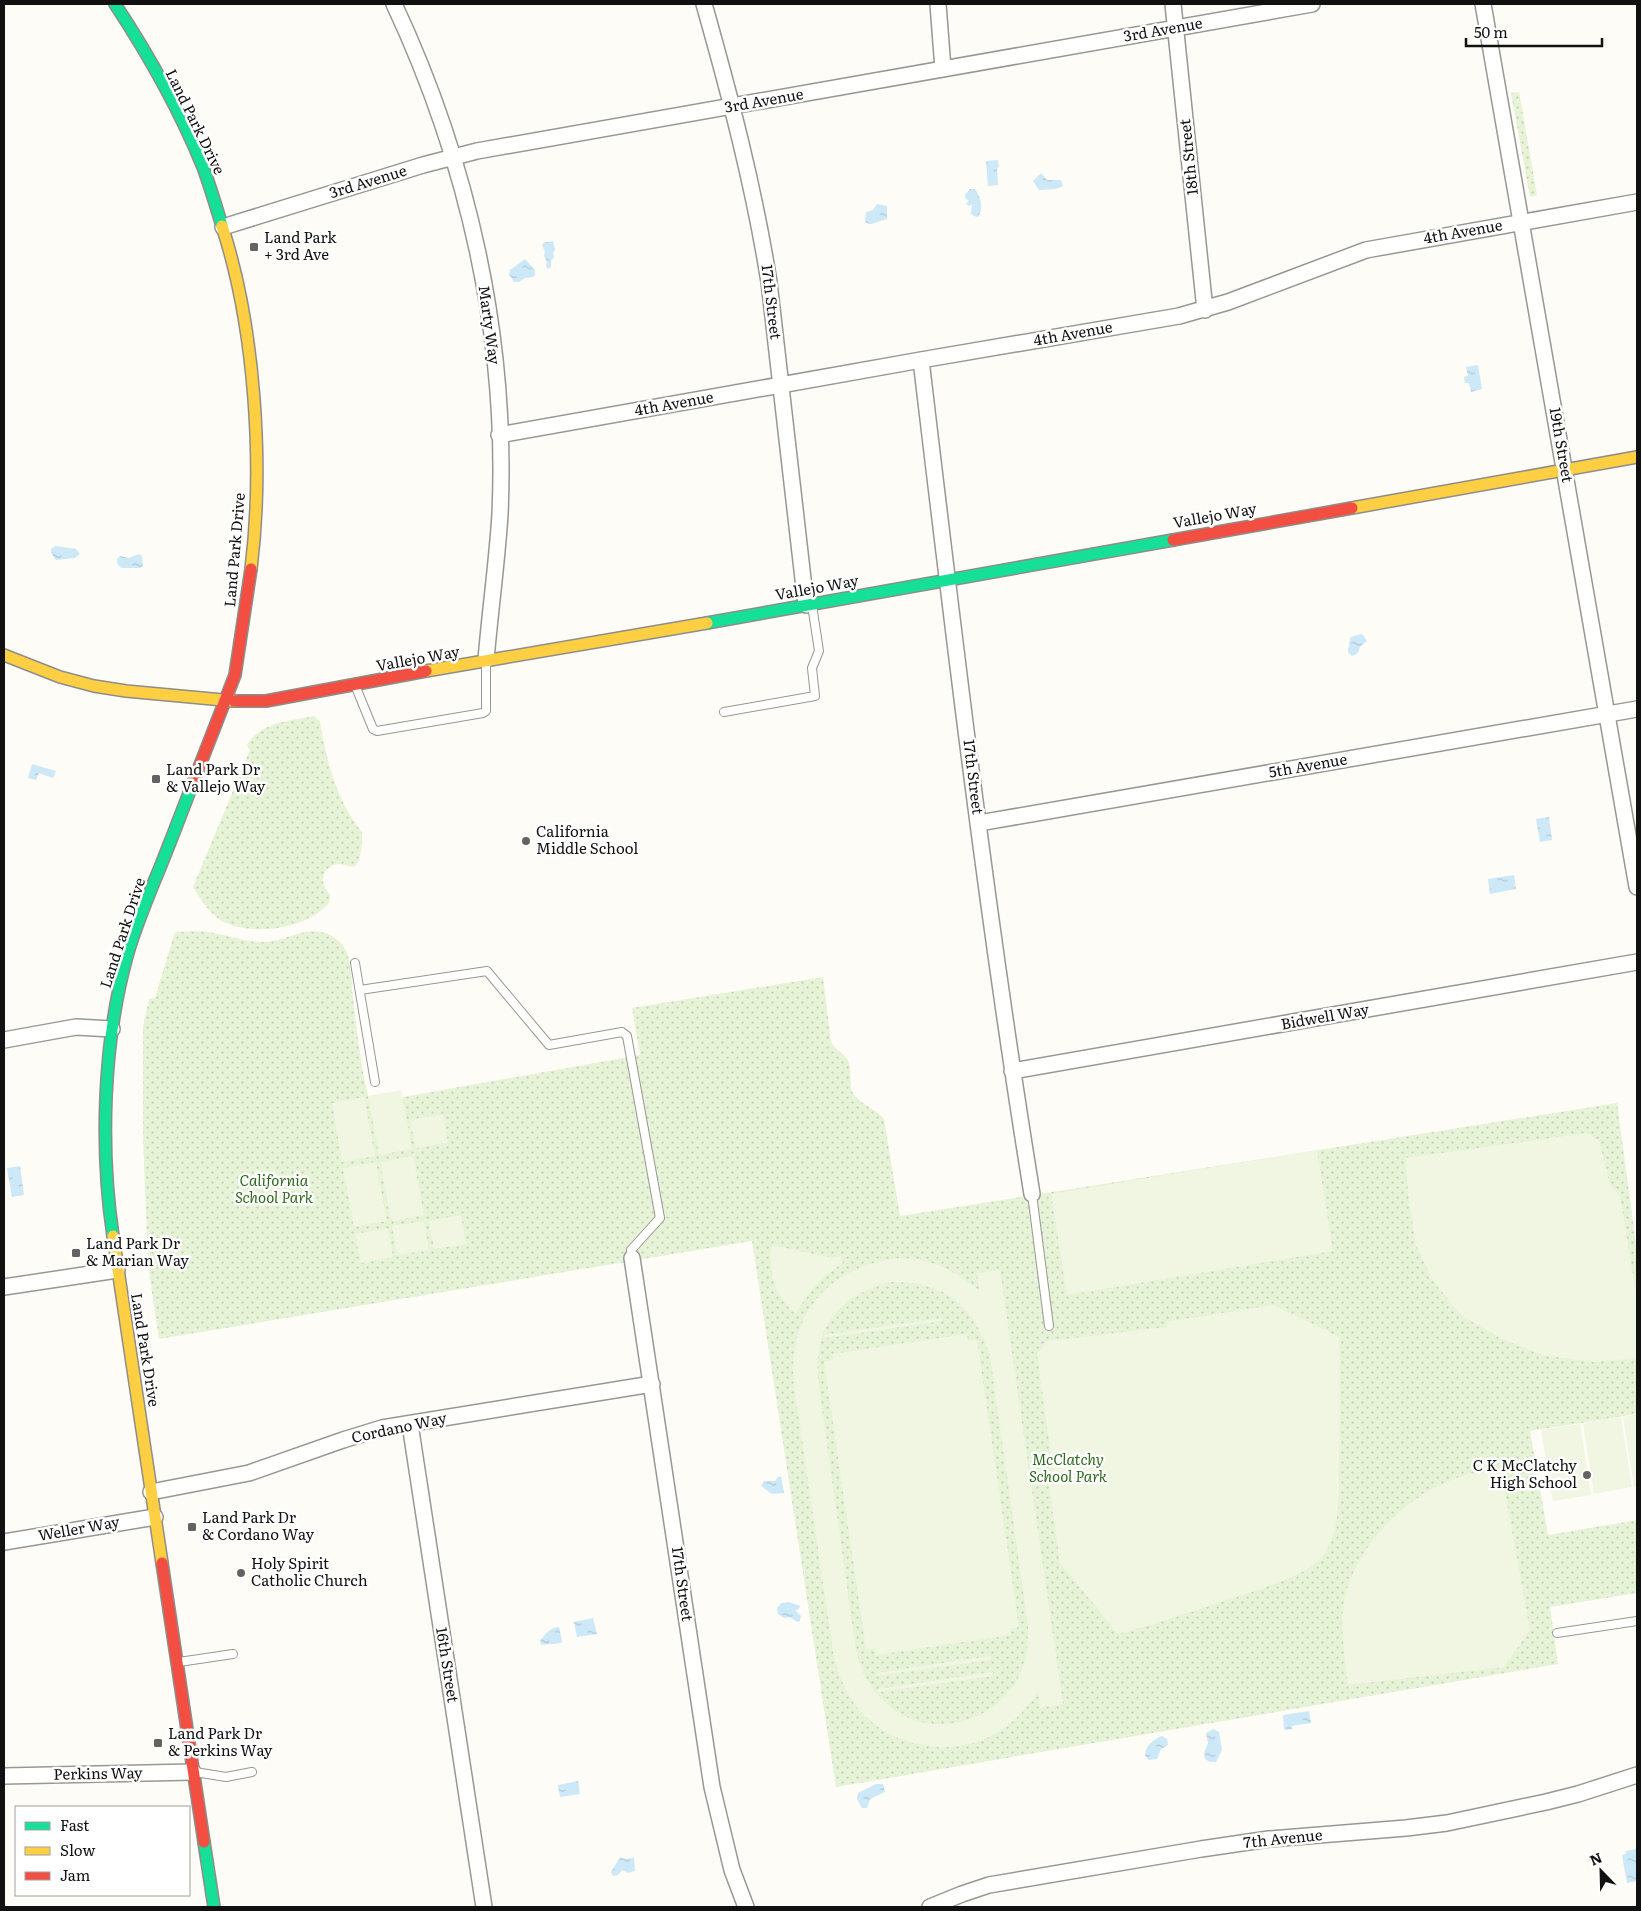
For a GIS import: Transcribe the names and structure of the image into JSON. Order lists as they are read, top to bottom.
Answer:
{
  "streets": {
    "main road": ["Land Park Drive", "Vallejo Way"],
    "street": [
      "3rd Avenue",
      "18th Street",
      "4th Avenue",
      "17th Street",
      "Marty Way",
      "19th Street",
      "5th Avenue",
      "Bidwell Way",
      "Cordano Way",
      "Weller Way",
      "16th Street",
      "Perkins Way",
      "7th Avenue"
    ]
  },
  "crossings": [
    ["3rd Avenue", "Land Park Drive"],
    ["3rd Avenue", "18th Street"],
    ["3rd Avenue", "17th Street"],
    ["3rd Avenue", "Marty Way"],
    ["Land Park Drive", "Vallejo Way"],
    ["Land Park Drive", "Cordano Way"],
    ["Land Park Drive", "Weller Way"],
    ["Land Park Drive", "Perkins Way"],
    ["18th Street", "4th Avenue"],
    ["4th Avenue", "17th Street"],
    ["4th Avenue", "Marty Way"],
    ["4th Avenue", "19th Street"],
    ["17th Street", "Vallejo Way"],
    ["17th Street", "5th Avenue"],
    ["17th Street", "Bidwell Way"],
    ["17th Street", "Cordano Way"],
    ["Marty Way", "Vallejo Way"],
    ["19th Street", "Vallejo Way"],
    ["19th Street", "5th Avenue"],
    ["Cordano Way", "16th Street"]
  ],
  "parks": ["California School Park", "McClatchy School Park"],
  "places": {
    "transit": [
      "Land Park + 3rd Ave",
      "Land Park Dr & Vallejo Way",
      "Land Park Dr & Marian Way",
      "Land Park Dr & Cordano Way",
      "Land Park Dr & Perkins Way"
    ],
    "other": ["California Middle School", "C K McClatchy High School", "Holy Spirit Catholic Church"]
  },
  "legend": ["Fast", "Slow", "Jam"],
  "scale_bar": "50 m",
  "north": "top left"
}
